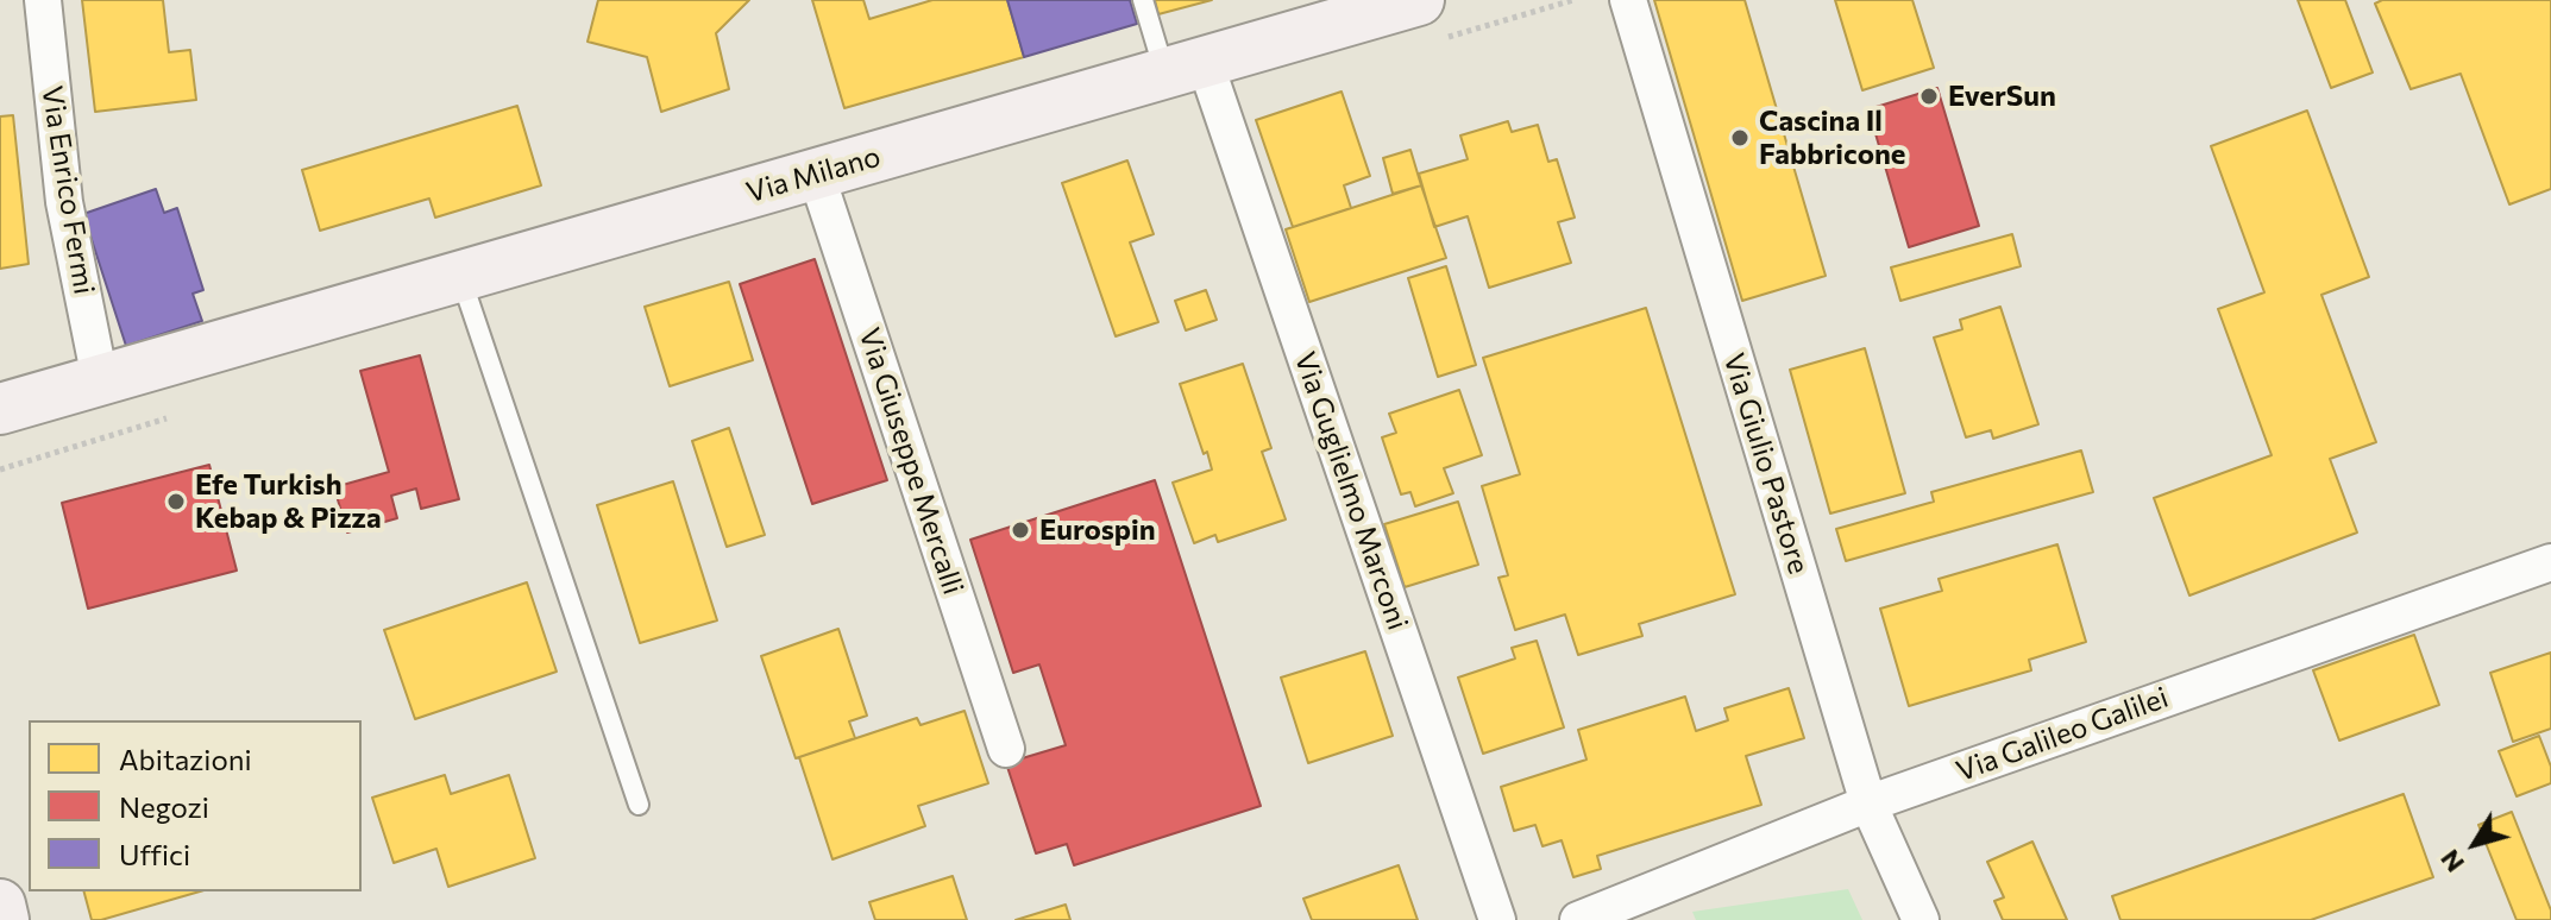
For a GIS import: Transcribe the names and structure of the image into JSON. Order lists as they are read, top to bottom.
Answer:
{
  "streets": {
    "street": [
      "Via Milano",
      "Via Enrico Fermi",
      "Via Giuseppe Mercalli",
      "Via Giulio Pastore",
      "Via Guglielmo Marconi",
      "Via Galileo Galilei"
    ]
  },
  "crossings": [
    ["Via Milano", "Via Enrico Fermi"],
    ["Via Milano", "Via Giuseppe Mercalli"],
    ["Via Milano", "Via Guglielmo Marconi"],
    ["Via Giulio Pastore", "Via Galileo Galilei"]
  ],
  "places": [
    "EverSun",
    "Cascina Il Fabbricone",
    "Efe Turkish Kebap & Pizza",
    "Eurospin"
  ],
  "legend": ["Abitazioni", "Negozi", "Uffici"],
  "north": "bottom left"
}
